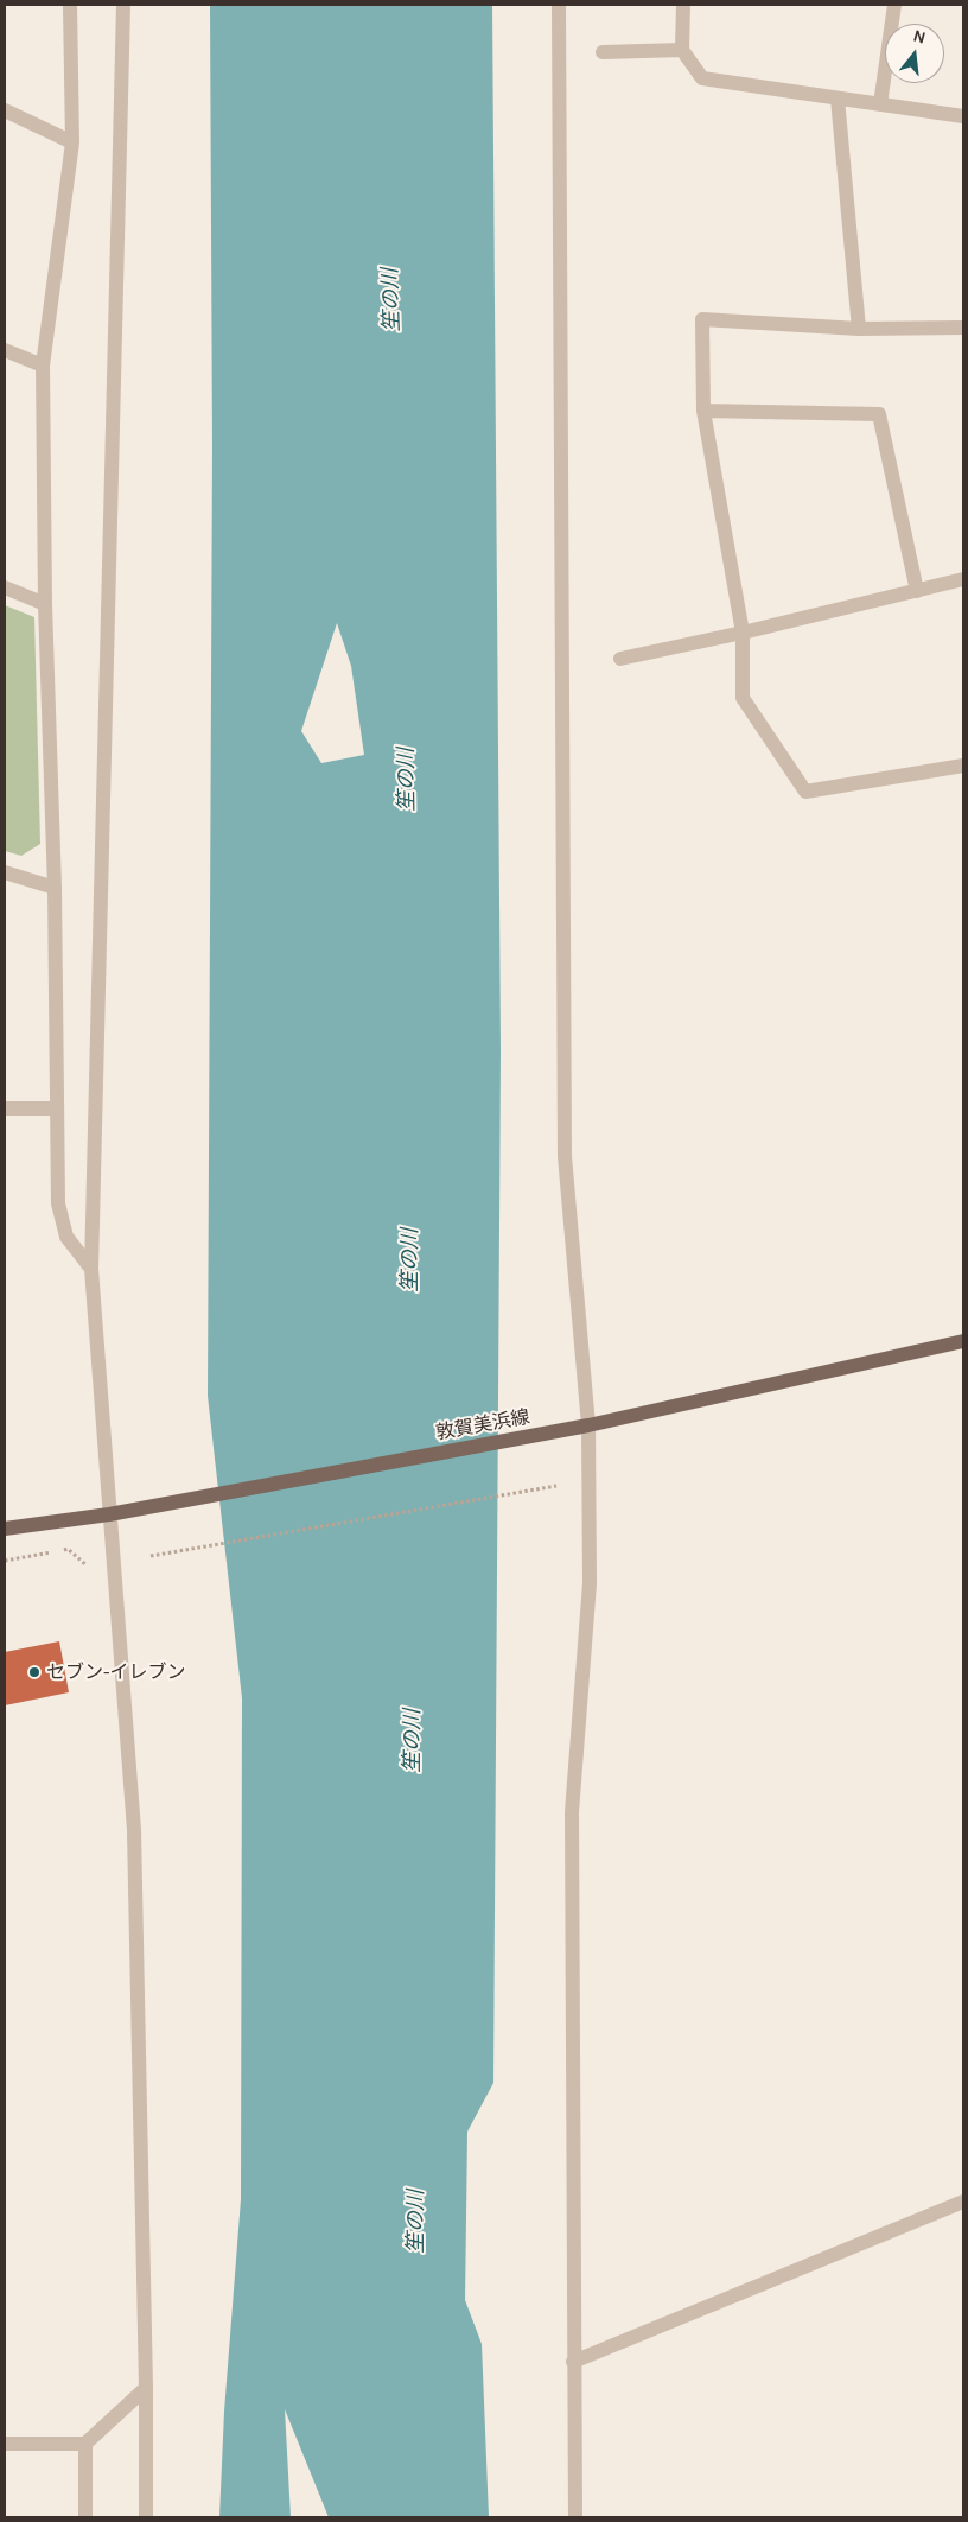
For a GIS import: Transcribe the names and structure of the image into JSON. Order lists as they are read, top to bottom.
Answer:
{
  "streets": {
    "main road": ["敦賀美浜線"]
  },
  "water": ["笙の川"],
  "places": ["セブン-イレブン"],
  "north": "top"
}
